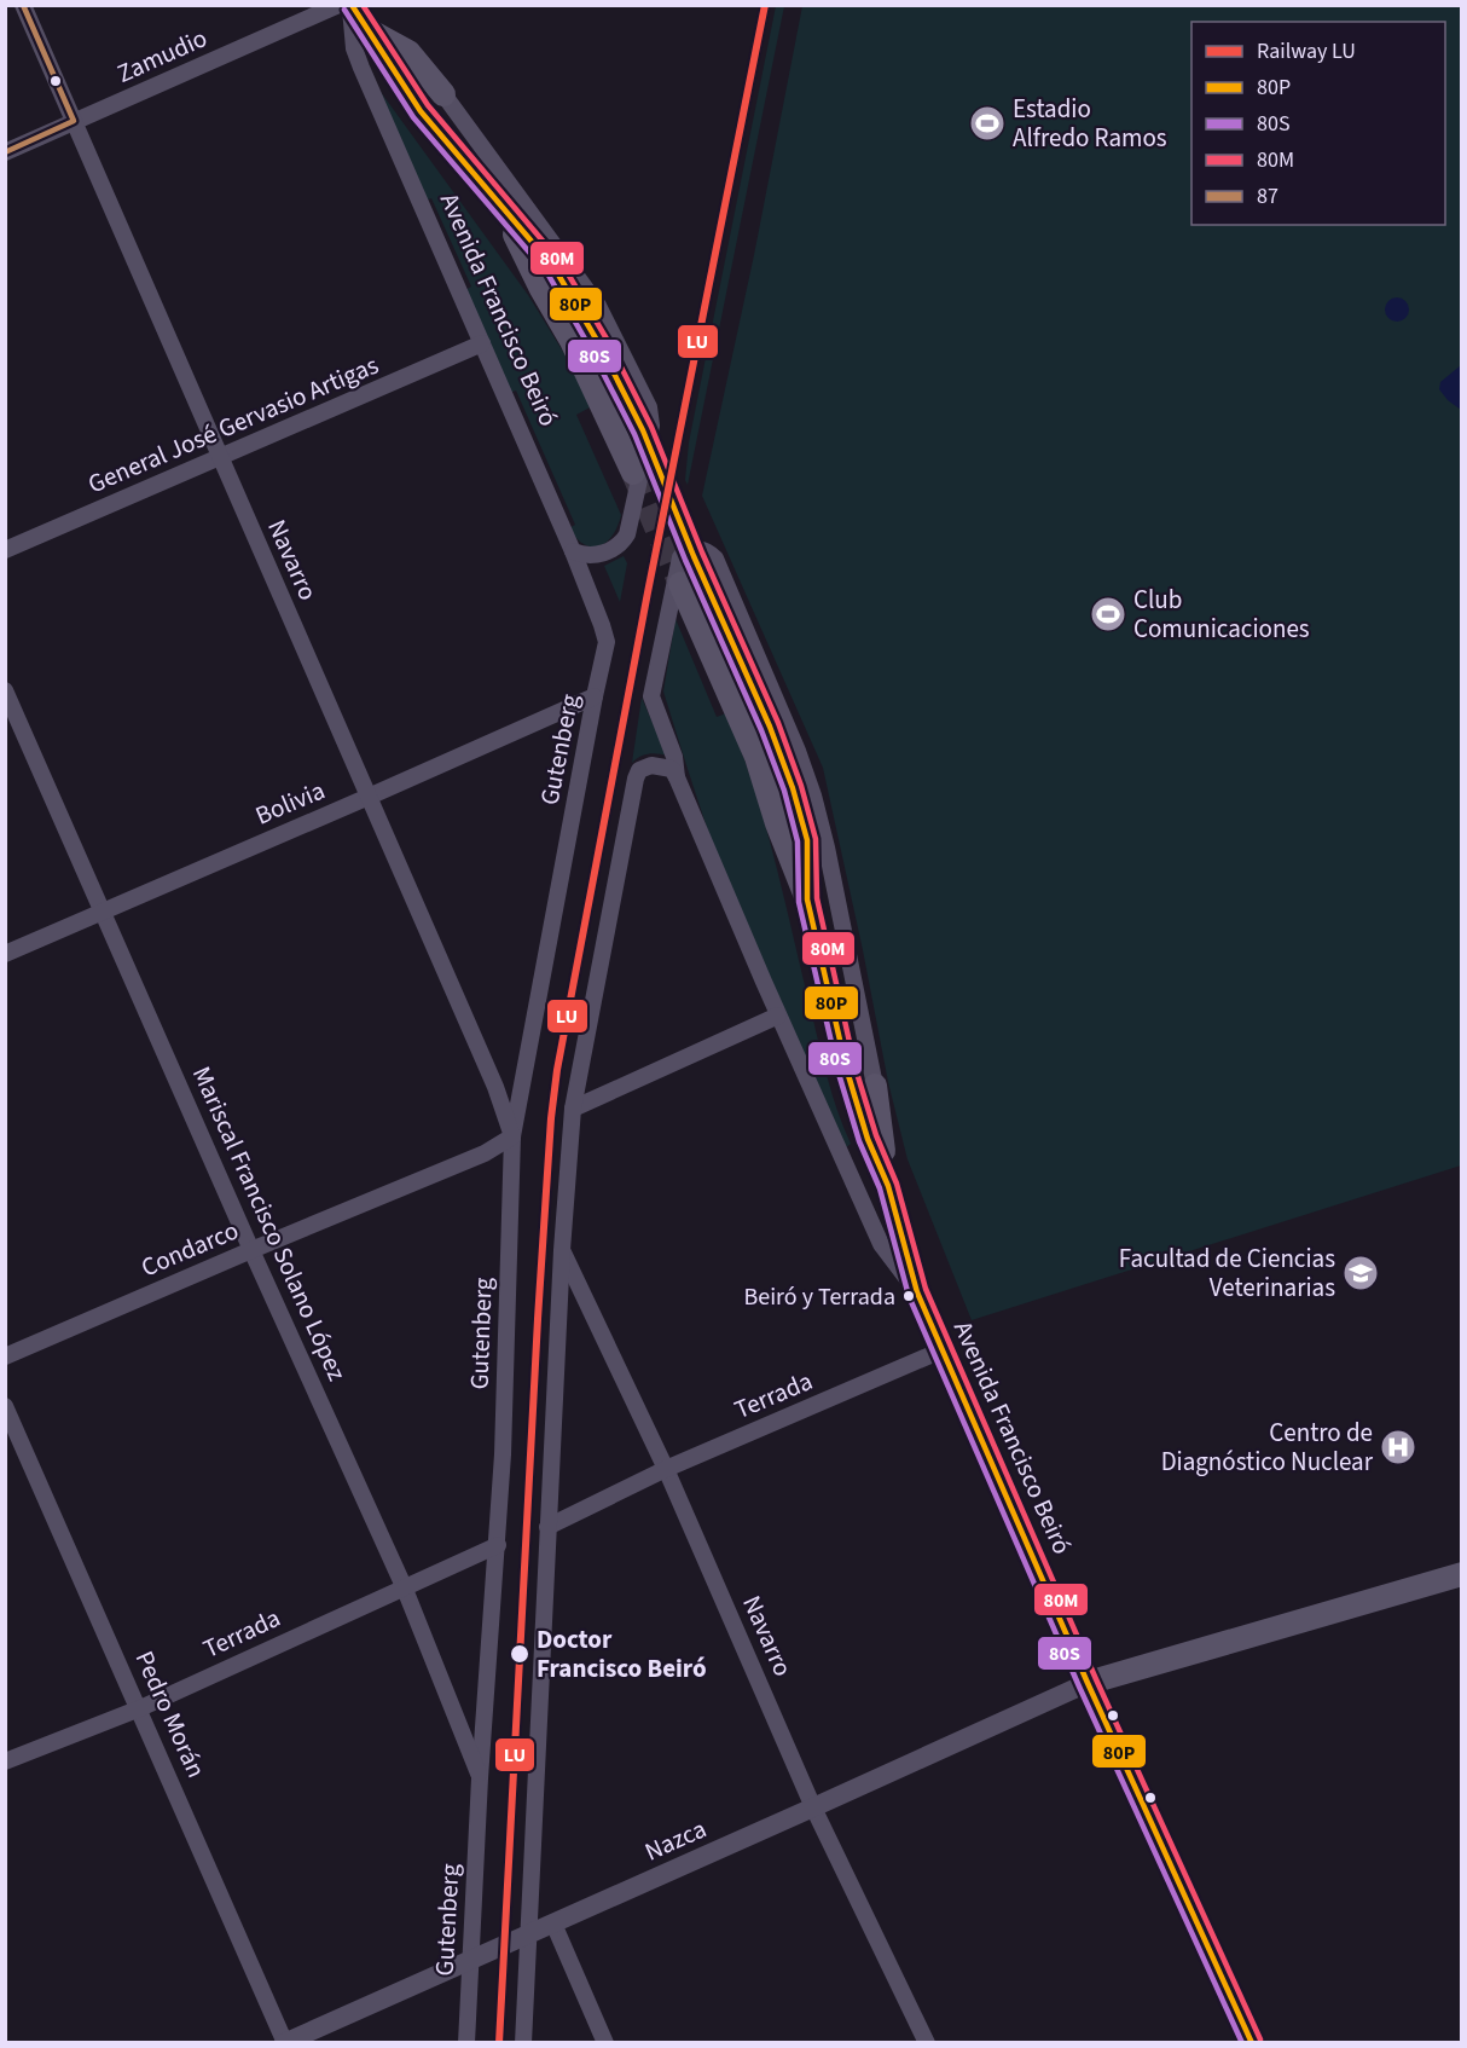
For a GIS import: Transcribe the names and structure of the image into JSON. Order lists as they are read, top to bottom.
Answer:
{
  "streets": {
    "main road": ["Avenida Francisco Beiró"],
    "street": [
      "Zamudio",
      "General José Gervasio Artigas",
      "Navarro",
      "Gutenberg",
      "Bolivia",
      "Mariscal Francisco Solano López",
      "Condarco",
      "Terrada",
      "Pedro Morán",
      "Nazca"
    ]
  },
  "crossings": [
    ["Zamudio", "Navarro"],
    ["Avenida Francisco Beiró", "General José Gervasio Artigas"],
    ["Avenida Francisco Beiró", "Gutenberg"],
    ["Avenida Francisco Beiró", "Terrada"],
    ["Avenida Francisco Beiró", "Nazca"],
    ["General José Gervasio Artigas", "Navarro"],
    ["Navarro", "Gutenberg"],
    ["Navarro", "Bolivia"],
    ["Navarro", "Condarco"],
    ["Navarro", "Terrada"],
    ["Navarro", "Nazca"],
    ["Gutenberg", "Bolivia"],
    ["Gutenberg", "Mariscal Francisco Solano López"],
    ["Gutenberg", "Condarco"],
    ["Gutenberg", "Terrada"],
    ["Gutenberg", "Nazca"],
    ["Bolivia", "Mariscal Francisco Solano López"],
    ["Mariscal Francisco Solano López", "Condarco"],
    ["Mariscal Francisco Solano López", "Terrada"],
    ["Terrada", "Pedro Morán"],
    ["Pedro Morán", "Nazca"]
  ],
  "places": {
    "sports": ["Estadio Alfredo Ramos", "Club Comunicaciones"],
    "school or university": ["Facultad de Ciencias Veterinarias"],
    "other": ["Beiró y Terrada", "Doctor Francisco Beiró"],
    "hospital": ["Centro de Diagnóstico Nuclear"]
  },
  "lines": [
    "rail line LU",
    "transit line 80P",
    "transit line 80M",
    "transit line 87",
    "transit line 80S"
  ],
  "legend": [
    "Railway LU",
    "80P",
    "80S",
    "80M",
    "87"
  ]
}
